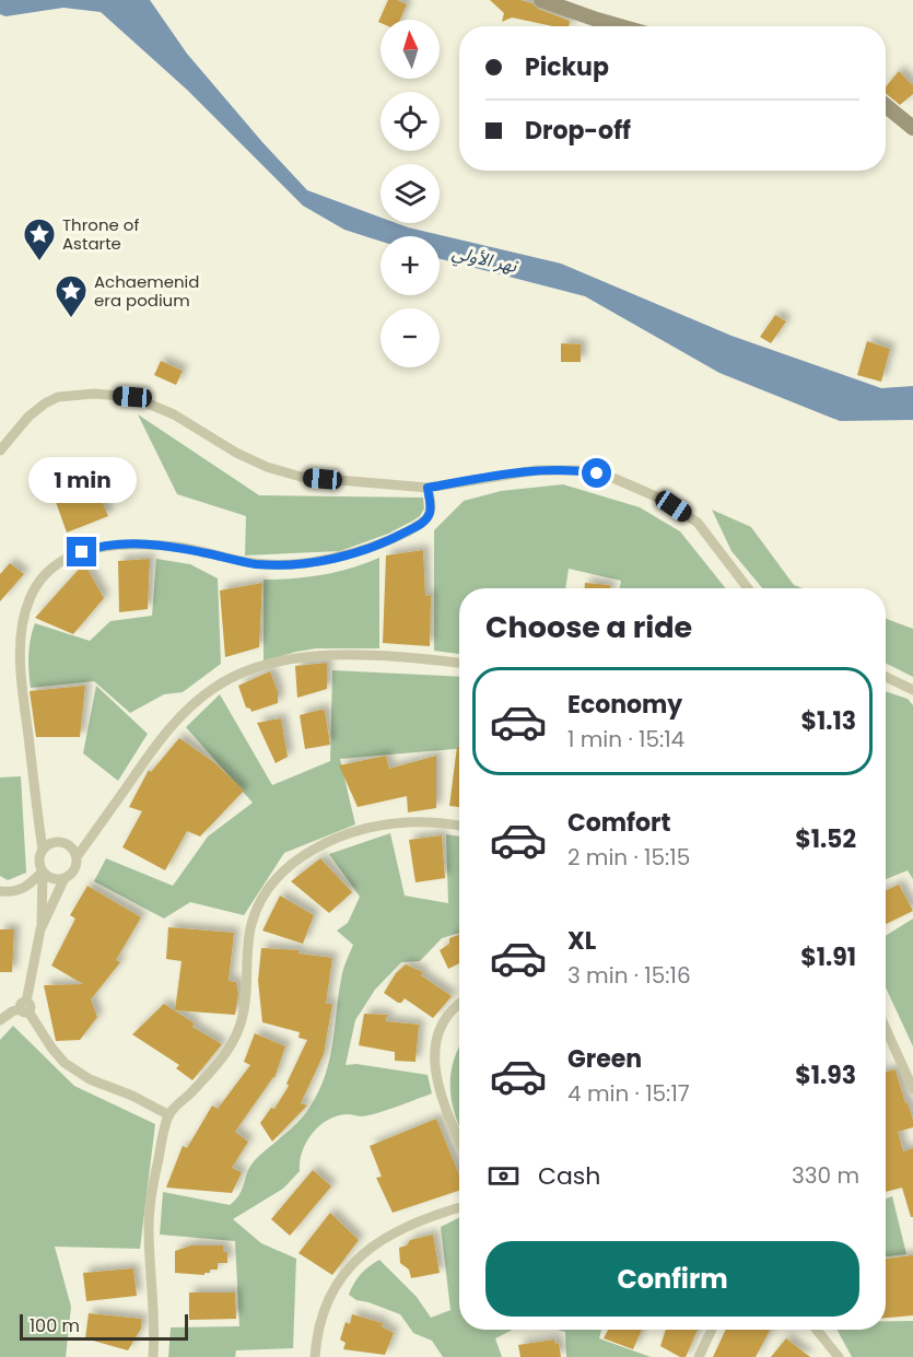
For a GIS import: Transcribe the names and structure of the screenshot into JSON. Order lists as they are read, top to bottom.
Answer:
{
  "water": ["نهر الأولي"],
  "places": {
    "place": ["Throne of Astarte", "Achaemenid era podium"]
  },
  "scale_bar": "100 m",
  "north": "top",
  "page": {
    "map_buttons": ["+", "−"],
    "banner": ["Pickup", "Drop-off"],
    "bubble": "1 min",
    "heading": "Choose a ride",
    "list": [
      {
        "name": "Economy",
        "note": "1 min · 15:14",
        "value": "$1.13"
      },
      {
        "name": "Comfort",
        "note": "2 min · 15:15",
        "value": "$1.52"
      },
      {
        "name": "XL",
        "note": "3 min · 15:16",
        "value": "$1.91"
      },
      {
        "name": "Green",
        "note": "4 min · 15:17",
        "value": "$1.93"
      }
    ],
    "pay": ["Cash", "330 m"],
    "buttons": "Confirm",
    "scale": "100 m"
  }
}
